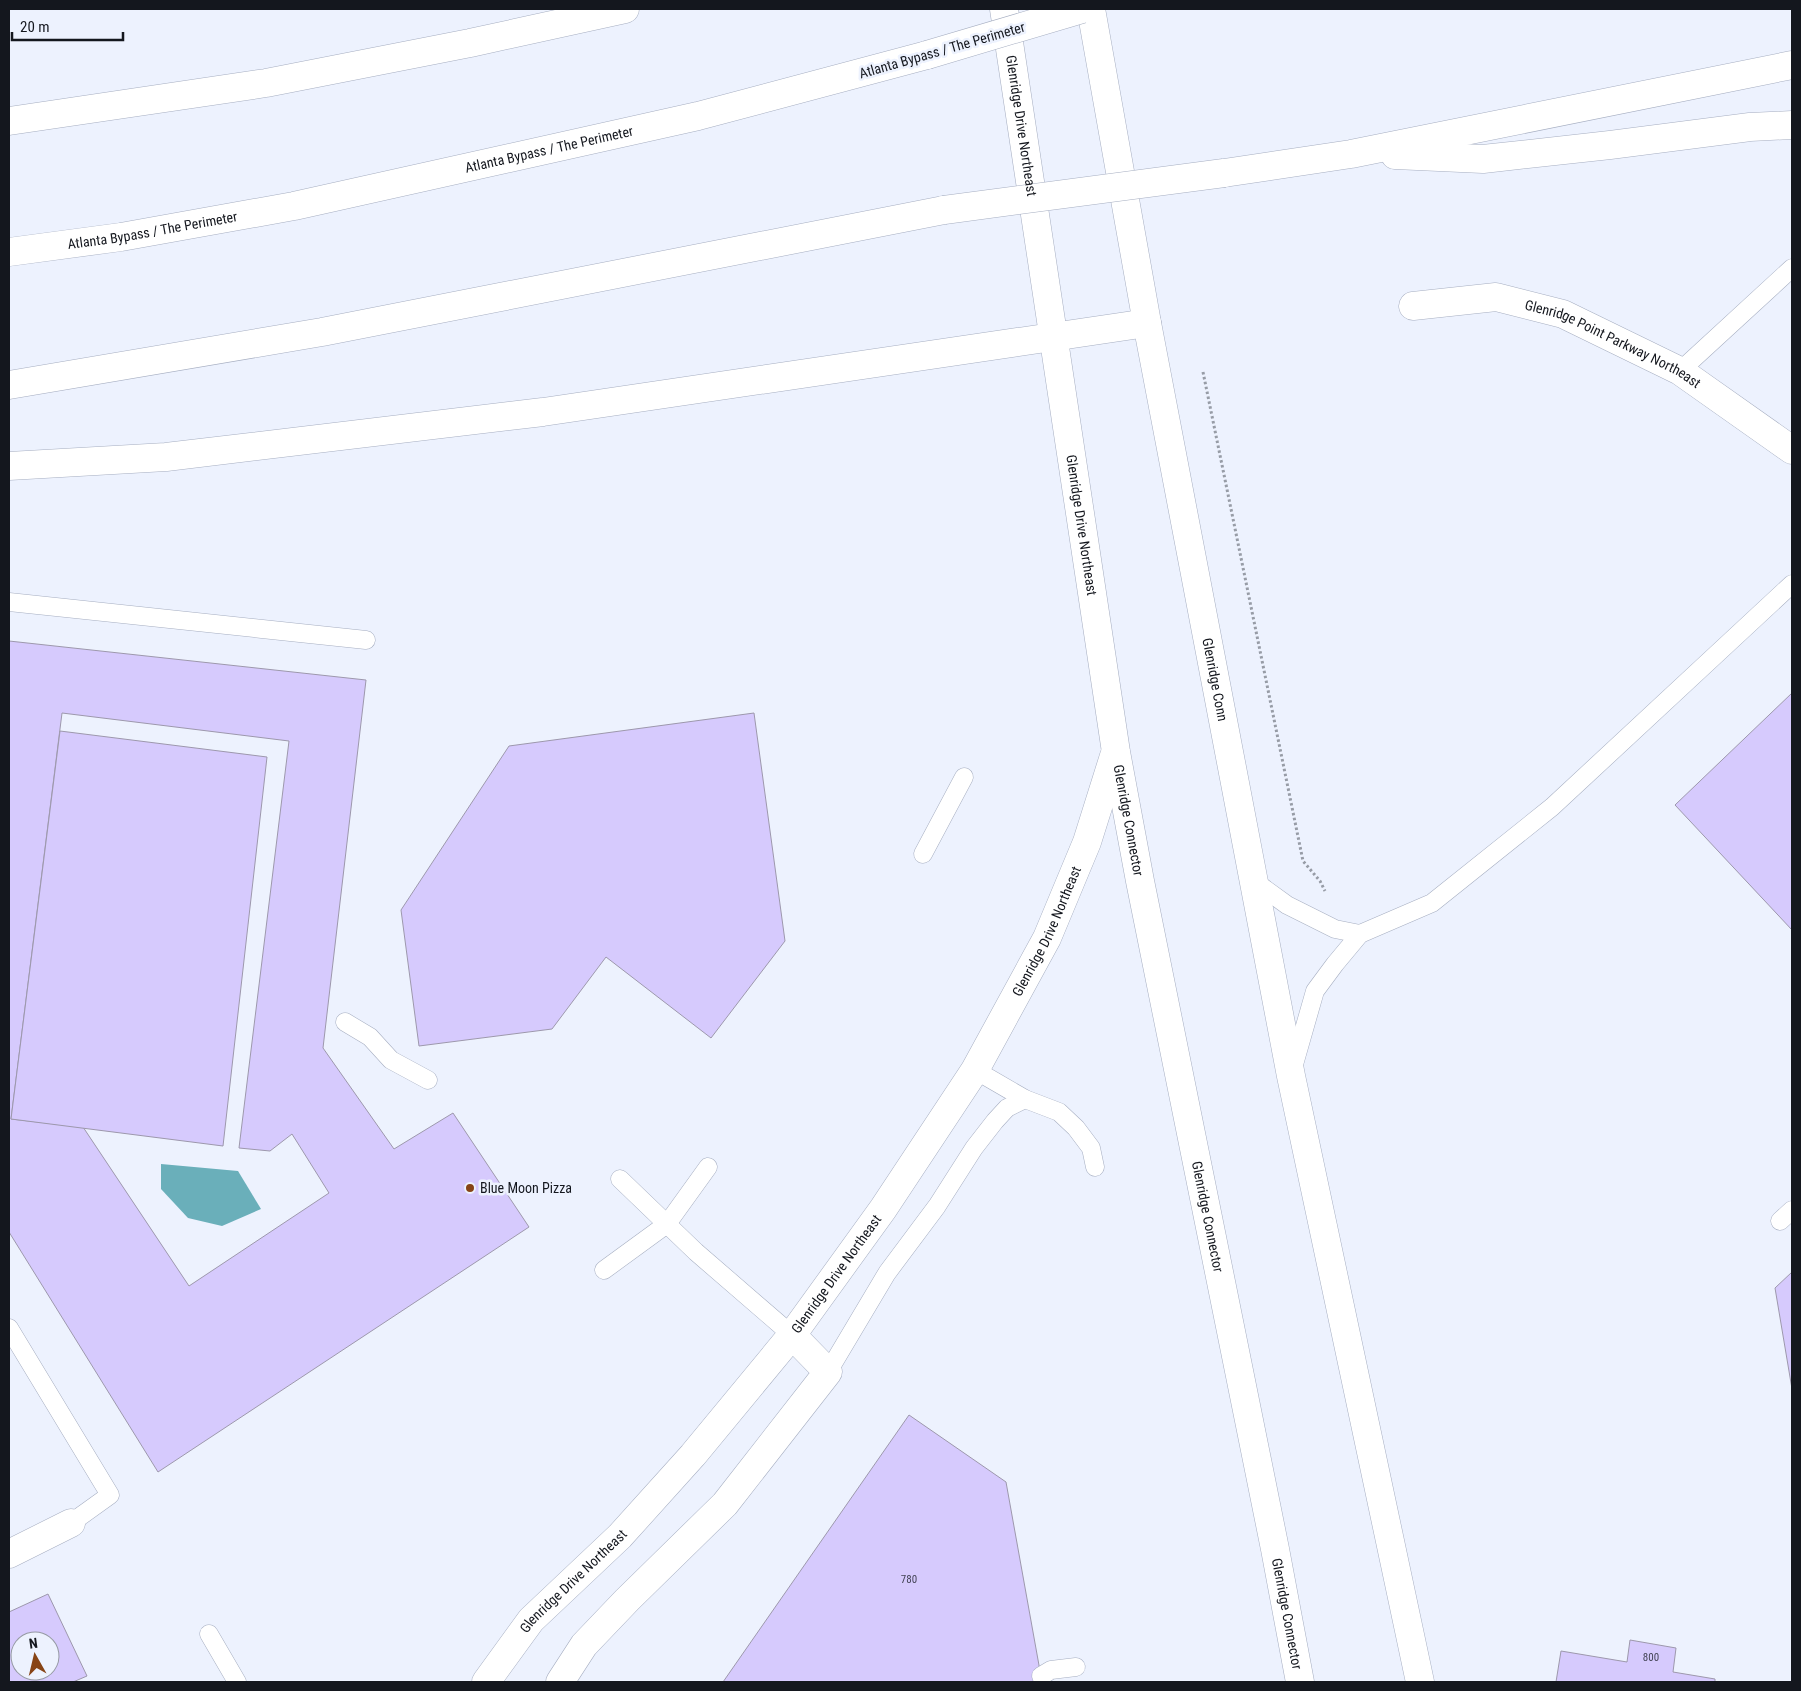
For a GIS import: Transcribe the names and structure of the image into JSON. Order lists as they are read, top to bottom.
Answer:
{
  "streets": {
    "main road": [
      "Atlanta Bypass / The Perimeter",
      "Glenridge Drive Northeast",
      "Glenridge Point Parkway Northeast",
      "Glenridge Conn",
      "Glenridge Connector"
    ]
  },
  "crossings": [
    ["Glenridge Drive Northeast", "Glenridge Connector"]
  ],
  "places": ["Blue Moon Pizza"],
  "house_numbers": ["780", "800"],
  "scale_bar": "20 m",
  "north": "top"
}
